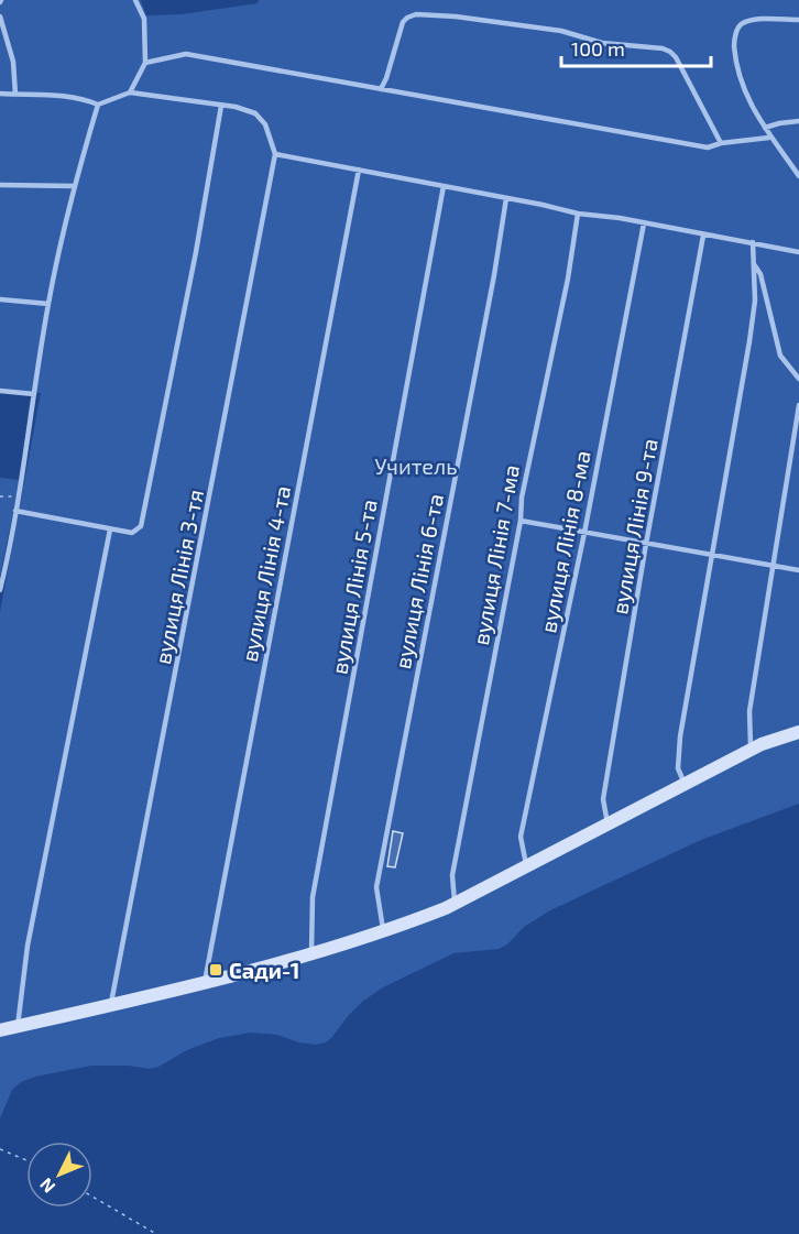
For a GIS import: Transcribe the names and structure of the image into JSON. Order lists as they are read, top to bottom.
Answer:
{
  "streets": {
    "lane": [
      "вулиця Лінія 9-та",
      "вулиця Лінія 8-ма",
      "вулиця Лінія 7-ма",
      "вулиця Лінія 4-та",
      "вулиця Лінія 3-тя",
      "вулиця Лінія 6-та",
      "вулиця Лінія 5-та"
    ]
  },
  "parks": ["Учитель"],
  "places": {
    "transit": ["Сади-1"]
  },
  "scale_bar": "100 m",
  "north": "bottom left"
}
